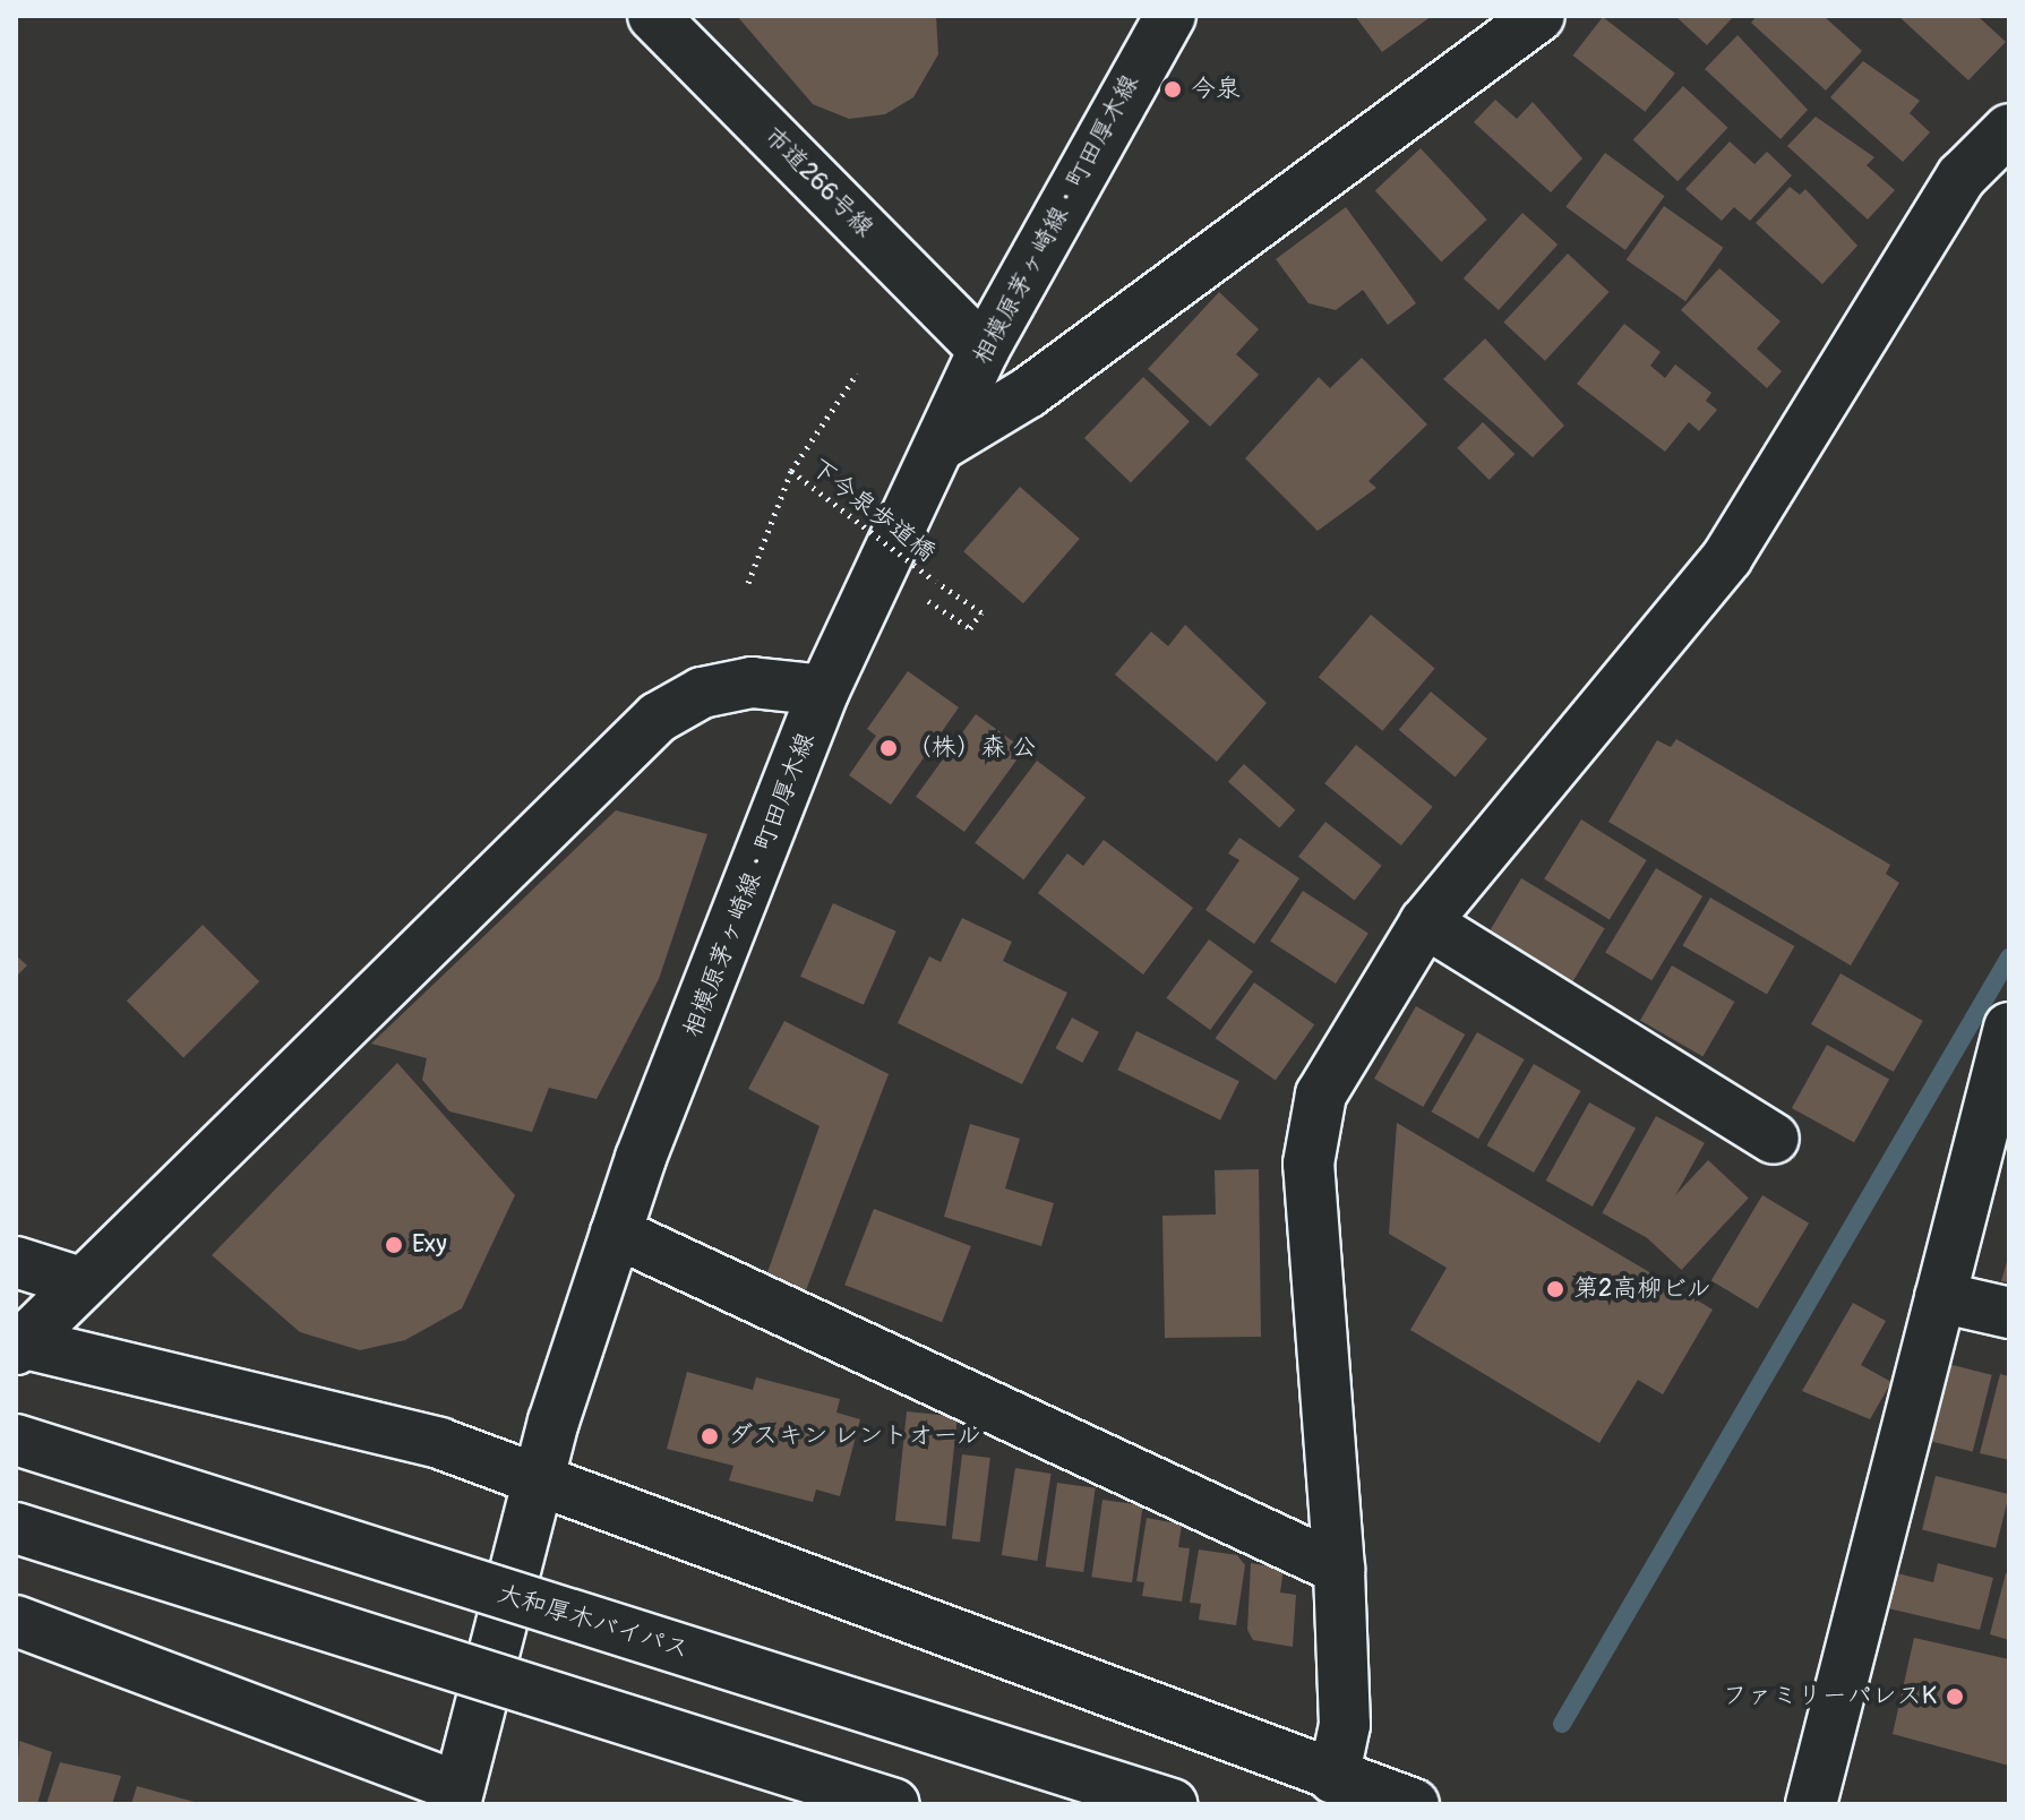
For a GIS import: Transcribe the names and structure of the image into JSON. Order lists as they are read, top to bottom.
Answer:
{
  "streets": {
    "main road": ["市道266号線", "相模原茅ヶ崎線・町田厚木線", "大和厚木バイパス"],
    "path": ["下今泉歩道橋"]
  },
  "crossings": [
    ["市道266号線", "相模原茅ヶ崎線・町田厚木線"]
  ],
  "places": [
    "今泉",
    "（株）森 公",
    "Exy",
    "第2高柳ビル",
    "ダスキン レントオール",
    "ファミリーパレスK"
  ]
}
